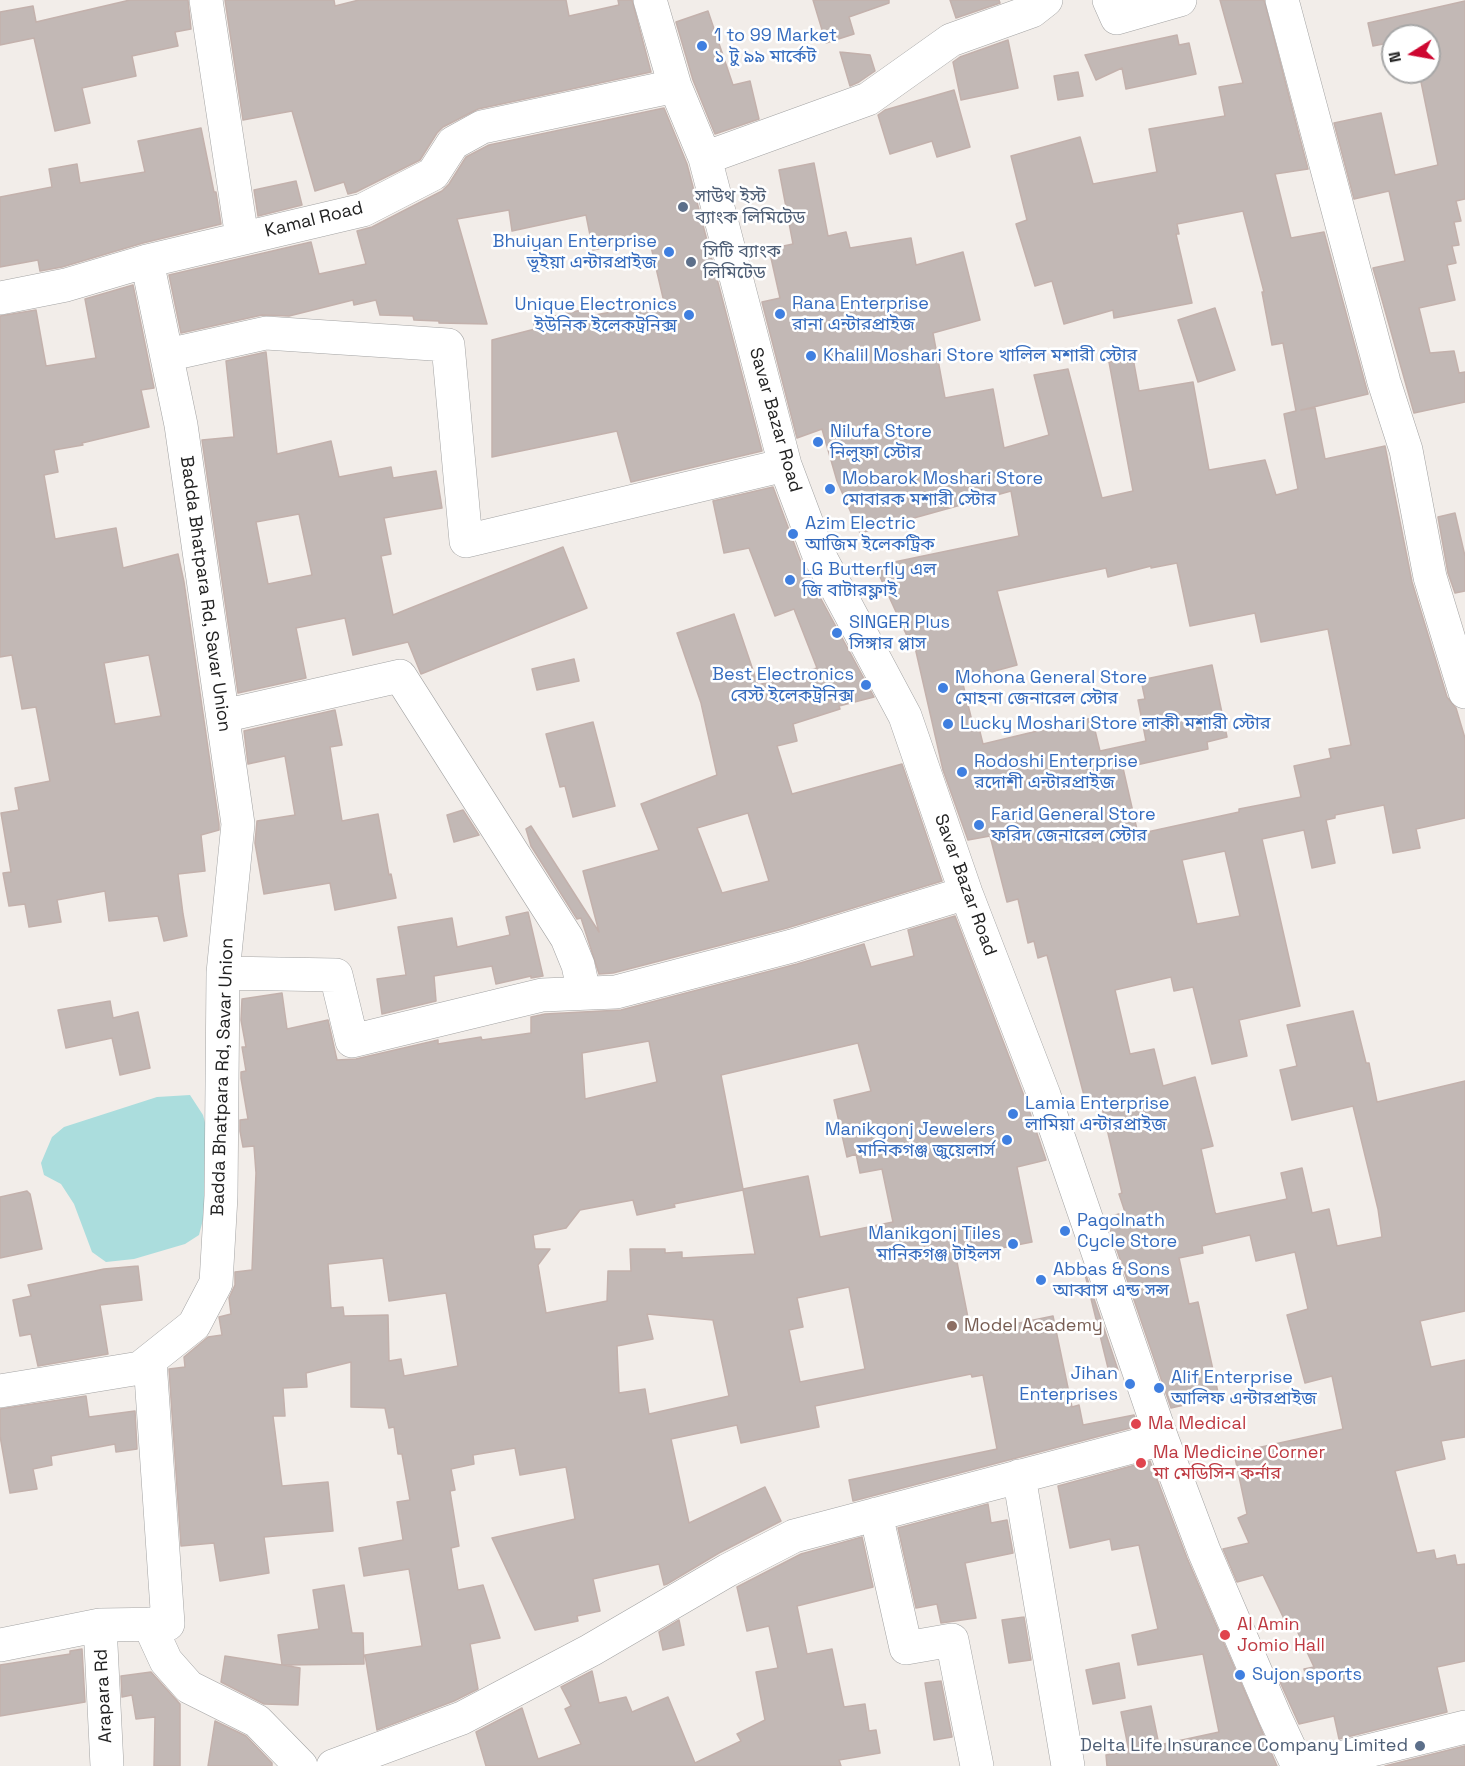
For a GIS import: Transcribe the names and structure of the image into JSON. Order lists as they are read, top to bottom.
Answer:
{
  "streets": {
    "street": [
      "Kamal Road",
      "Savar Bazar Road",
      "Badda Bhatpara Rd, Savar Union",
      "Arapara Rd"
    ]
  },
  "crossings": [
    ["Kamal Road", "Savar Bazar Road"],
    ["Kamal Road", "Badda Bhatpara Rd, Savar Union"]
  ],
  "places": [
    "1 to 99 Market ১ টু ৯৯ মার্কেট",
    "সাউথ ইস্ট ব্যাংক লিমিটেড",
    "Bhuiyan Enterprise ভূইয়া এন্টারপ্রাইজ",
    "সিটি ব্যাংক লিমিটেড",
    "Rana Enterprise রানা এন্টারপ্রাইজ",
    "Unique Electronics ইউনিক ইলেকট্রনিক্স",
    "Khalil Moshari Store খালিল মশারী স্টোর",
    "Nilufa Store নিলুফা স্টোর",
    "Mobarok Moshari Store মোবারক মশারী স্টোর",
    "Azim Electric আজিম ইলেকট্রিক",
    "LG Butterfly এল জি বাটারফ্লাই",
    "SINGER Plus সিঙ্গার প্লাস",
    "Best Electronics বেস্ট ইলেকট্রনিক্স",
    "Mohona General Store মোহনা জেনারেল স্টোর",
    "Lucky Moshari Store লাকী মশারী স্টোর",
    "Rodoshi Enterprise রদোশী এন্টারপ্রাইজ",
    "Farid General Store ফরিদ জেনারেল স্টোর",
    "Lamia Enterprise লামিয়া এন্টারপ্রাইজ",
    "Manikgonj Jewelers মানিকগঞ্জ জুয়েলার্স",
    "Pagolnath Cycle Store",
    "Manikgonj Tiles মানিকগঞ্জ টাইলস",
    "Abbas & Sons আব্বাস এন্ড সন্স",
    "Model Academy",
    "Jihan Enterprises",
    "Alif Enterprise আলিফ এন্টারপ্রাইজ",
    "Ma Medical",
    "Ma Medicine Corner মা মেডিসিন কর্নার",
    "Al Amin Jomio Hall",
    "Sujon sports",
    "Delta Life Insurance Company Limited"
  ],
  "north": "left"
}
